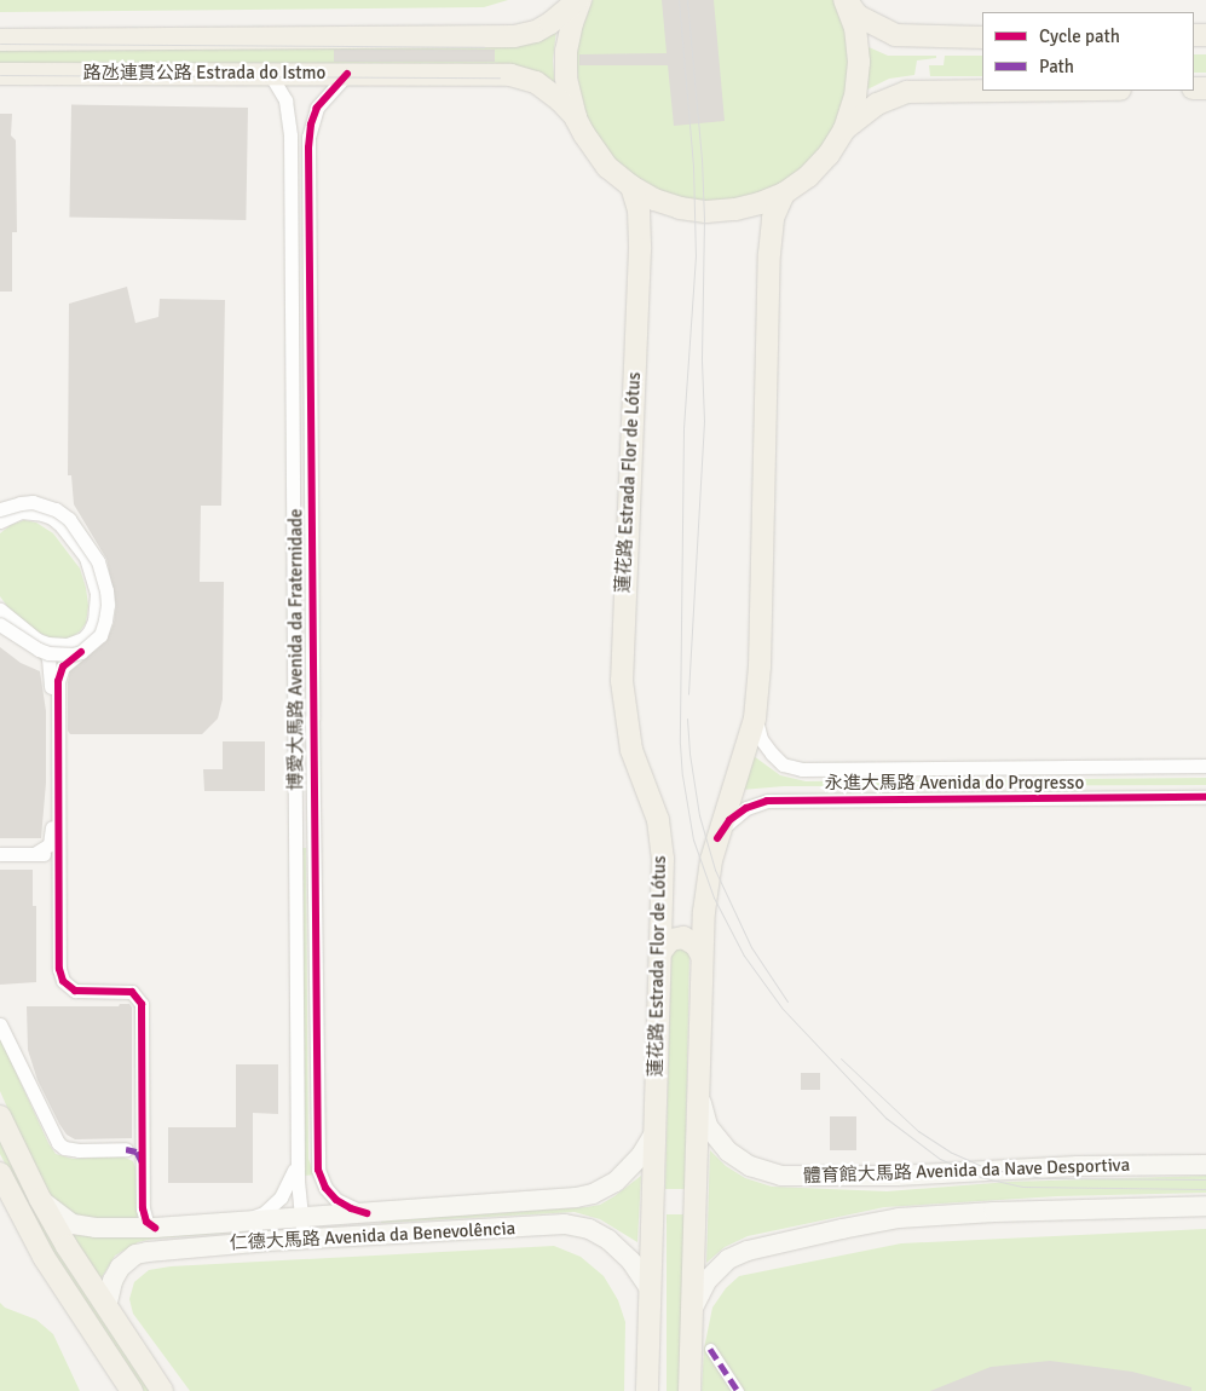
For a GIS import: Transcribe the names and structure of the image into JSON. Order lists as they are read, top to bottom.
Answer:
{
  "streets": {
    "main road": [
      "路氹連貫公路 Estrada do Istmo",
      "蓮花路 Estrada Flor de Lótus",
      "體育館大馬路 Avenida da Nave Desportiva",
      "仁德大馬路 Avenida da Benevolência"
    ],
    "street": ["博愛大馬路 Avenida da Fraternidade", "永進大馬路 Avenida do Progresso"]
  },
  "crossings": [
    ["路氹連貫公路 Estrada do Istmo", "博愛大馬路 Avenida da Fraternidade"],
    ["蓮花路 Estrada Flor de Lótus", "仁德大馬路 Avenida da Benevolência"],
    ["博愛大馬路 Avenida da Fraternidade", "仁德大馬路 Avenida da Benevolência"]
  ],
  "legend": ["Cycle path", "Path"]
}
